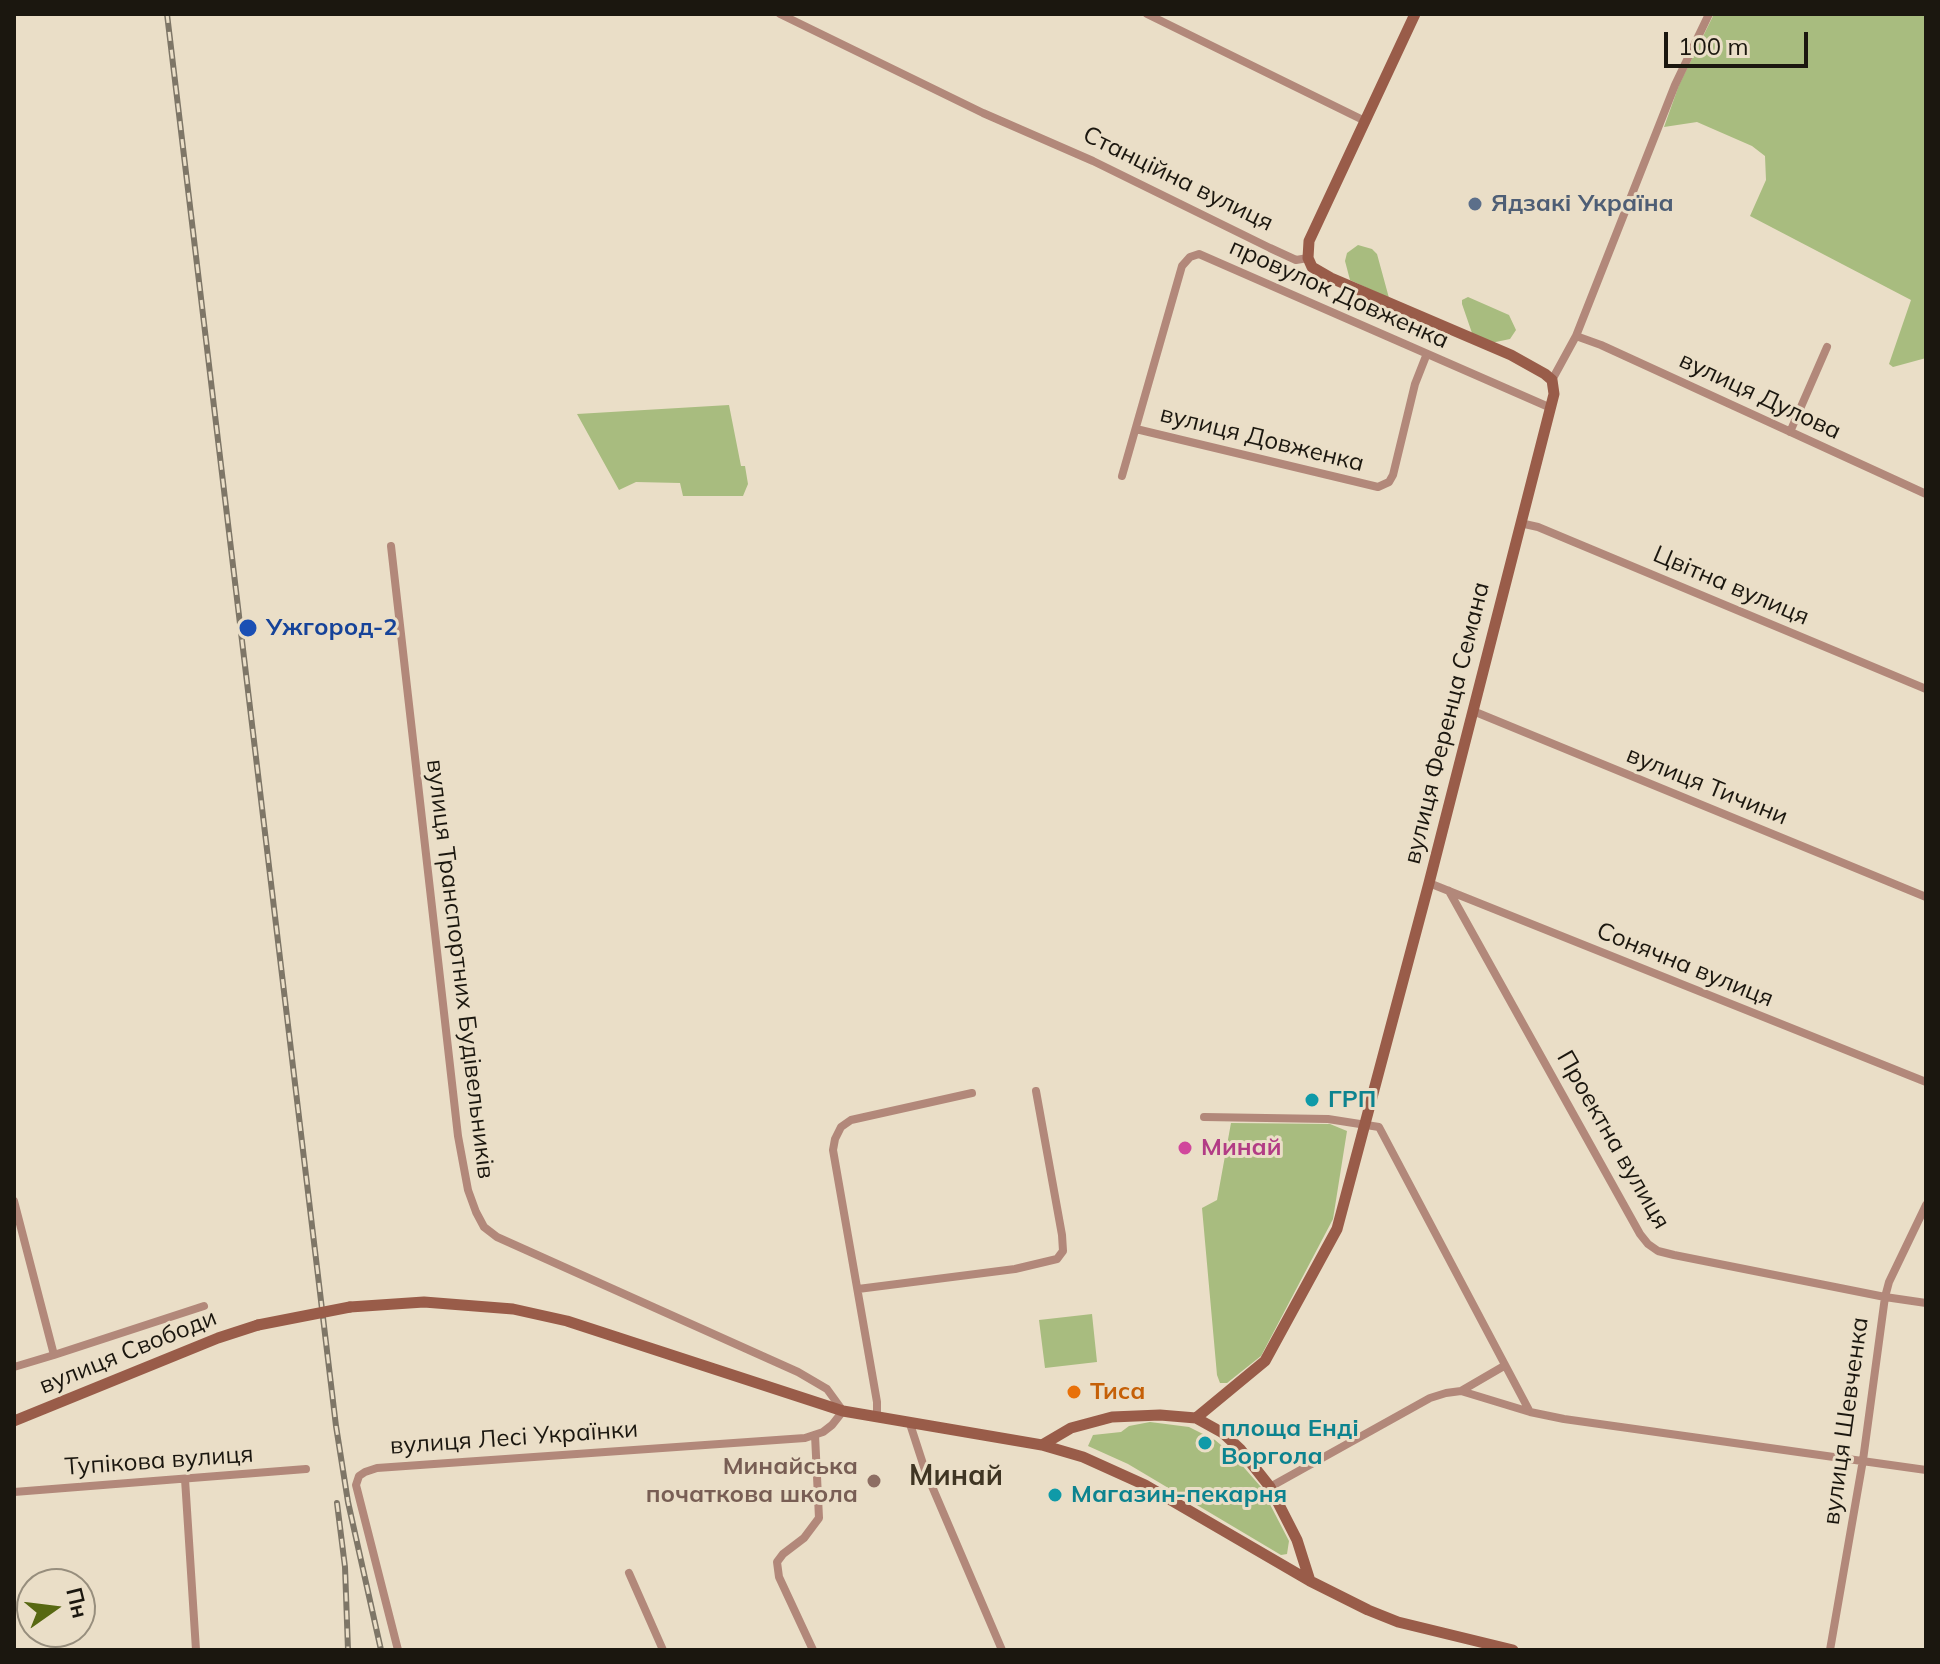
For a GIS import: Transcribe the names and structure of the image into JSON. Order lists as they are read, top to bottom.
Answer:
{
  "streets": {
    "street": [
      "Станційна вулиця",
      "провулок Довженка",
      "вулиця Дулова",
      "вулиця Довженка",
      "Цвітна вулиця",
      "вулиця Ференца Семана",
      "вулиця Тичини",
      "Сонячна вулиця",
      "вулиця Транспортних Будівельників",
      "Проектна вулиця",
      "вулиця Свободи",
      "вулиця Шевченка",
      "вулиця Лесі Українки",
      "Тупікова вулиця"
    ]
  },
  "crossings": [
    ["Станційна вулиця", "вулиця Ференца Семана"],
    ["провулок Довженка", "вулиця Довженка"],
    ["провулок Довженка", "вулиця Ференца Семана"],
    ["вулиця Дулова", "вулиця Ференца Семана"],
    ["Цвітна вулиця", "вулиця Ференца Семана"],
    ["вулиця Ференца Семана", "вулиця Тичини"],
    ["вулиця Ференца Семана", "Сонячна вулиця"],
    ["Сонячна вулиця", "Проектна вулиця"],
    ["вулиця Транспортних Будівельників", "вулиця Свободи"],
    ["Проектна вулиця", "вулиця Шевченка"]
  ],
  "districts": ["Минай"],
  "places": [
    "Ядзакі Україна",
    "Ужгород-2",
    "ГРП",
    "Минай",
    "Тиса",
    "площа Енді Воргола",
    "Минайська початкова школа",
    "Магазин-пекарня"
  ],
  "scale_bar": "100 m",
  "north": "right"
}
